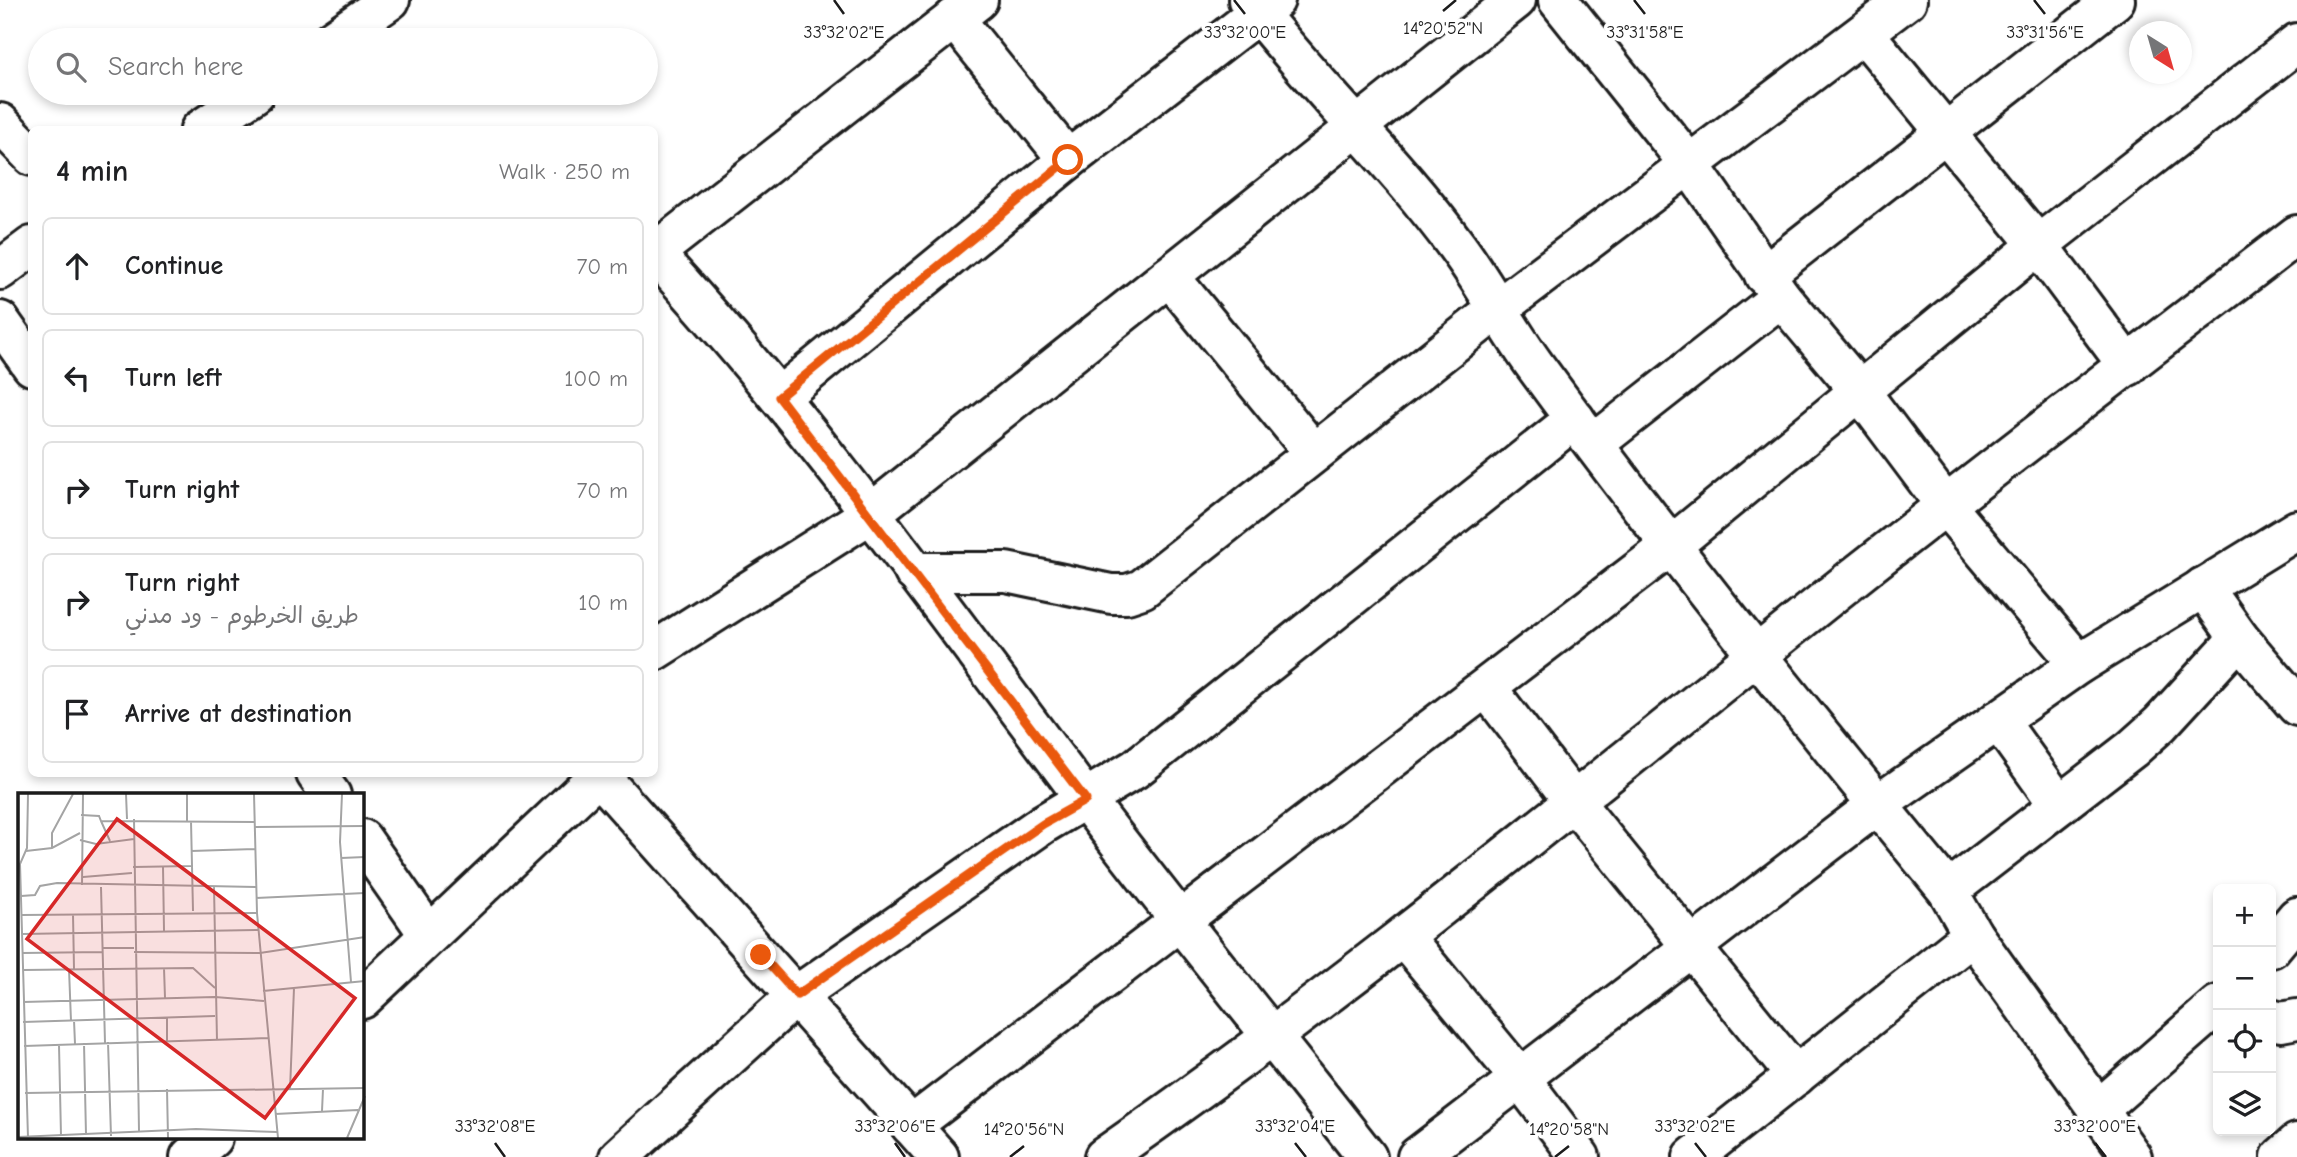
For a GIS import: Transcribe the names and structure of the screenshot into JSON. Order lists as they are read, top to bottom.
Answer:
{
  "north": "bottom right",
  "page": {
    "search": "Search here",
    "heading": ["4 min", "Walk · 250 m"],
    "list": [
      ["Continue", "70 m"],
      ["Turn left", "100 m"],
      ["Turn right", "70 m"],
      ["Turn right", "طريق الخرطوم - ود مدني", "10 m"],
      "Arrive at destination"
    ],
    "map_buttons": ["+", "−"]
  },
  "coordinates": [
    "14°20'52\"N",
    "33°32'02\"E",
    "33°32'00\"E",
    "33°31'58\"E",
    "33°31'56\"E",
    "33°32'08\"E",
    "33°32'06\"E",
    "33°32'04\"E",
    "14°20'56\"N",
    "14°20'58\"N"
  ]
}
